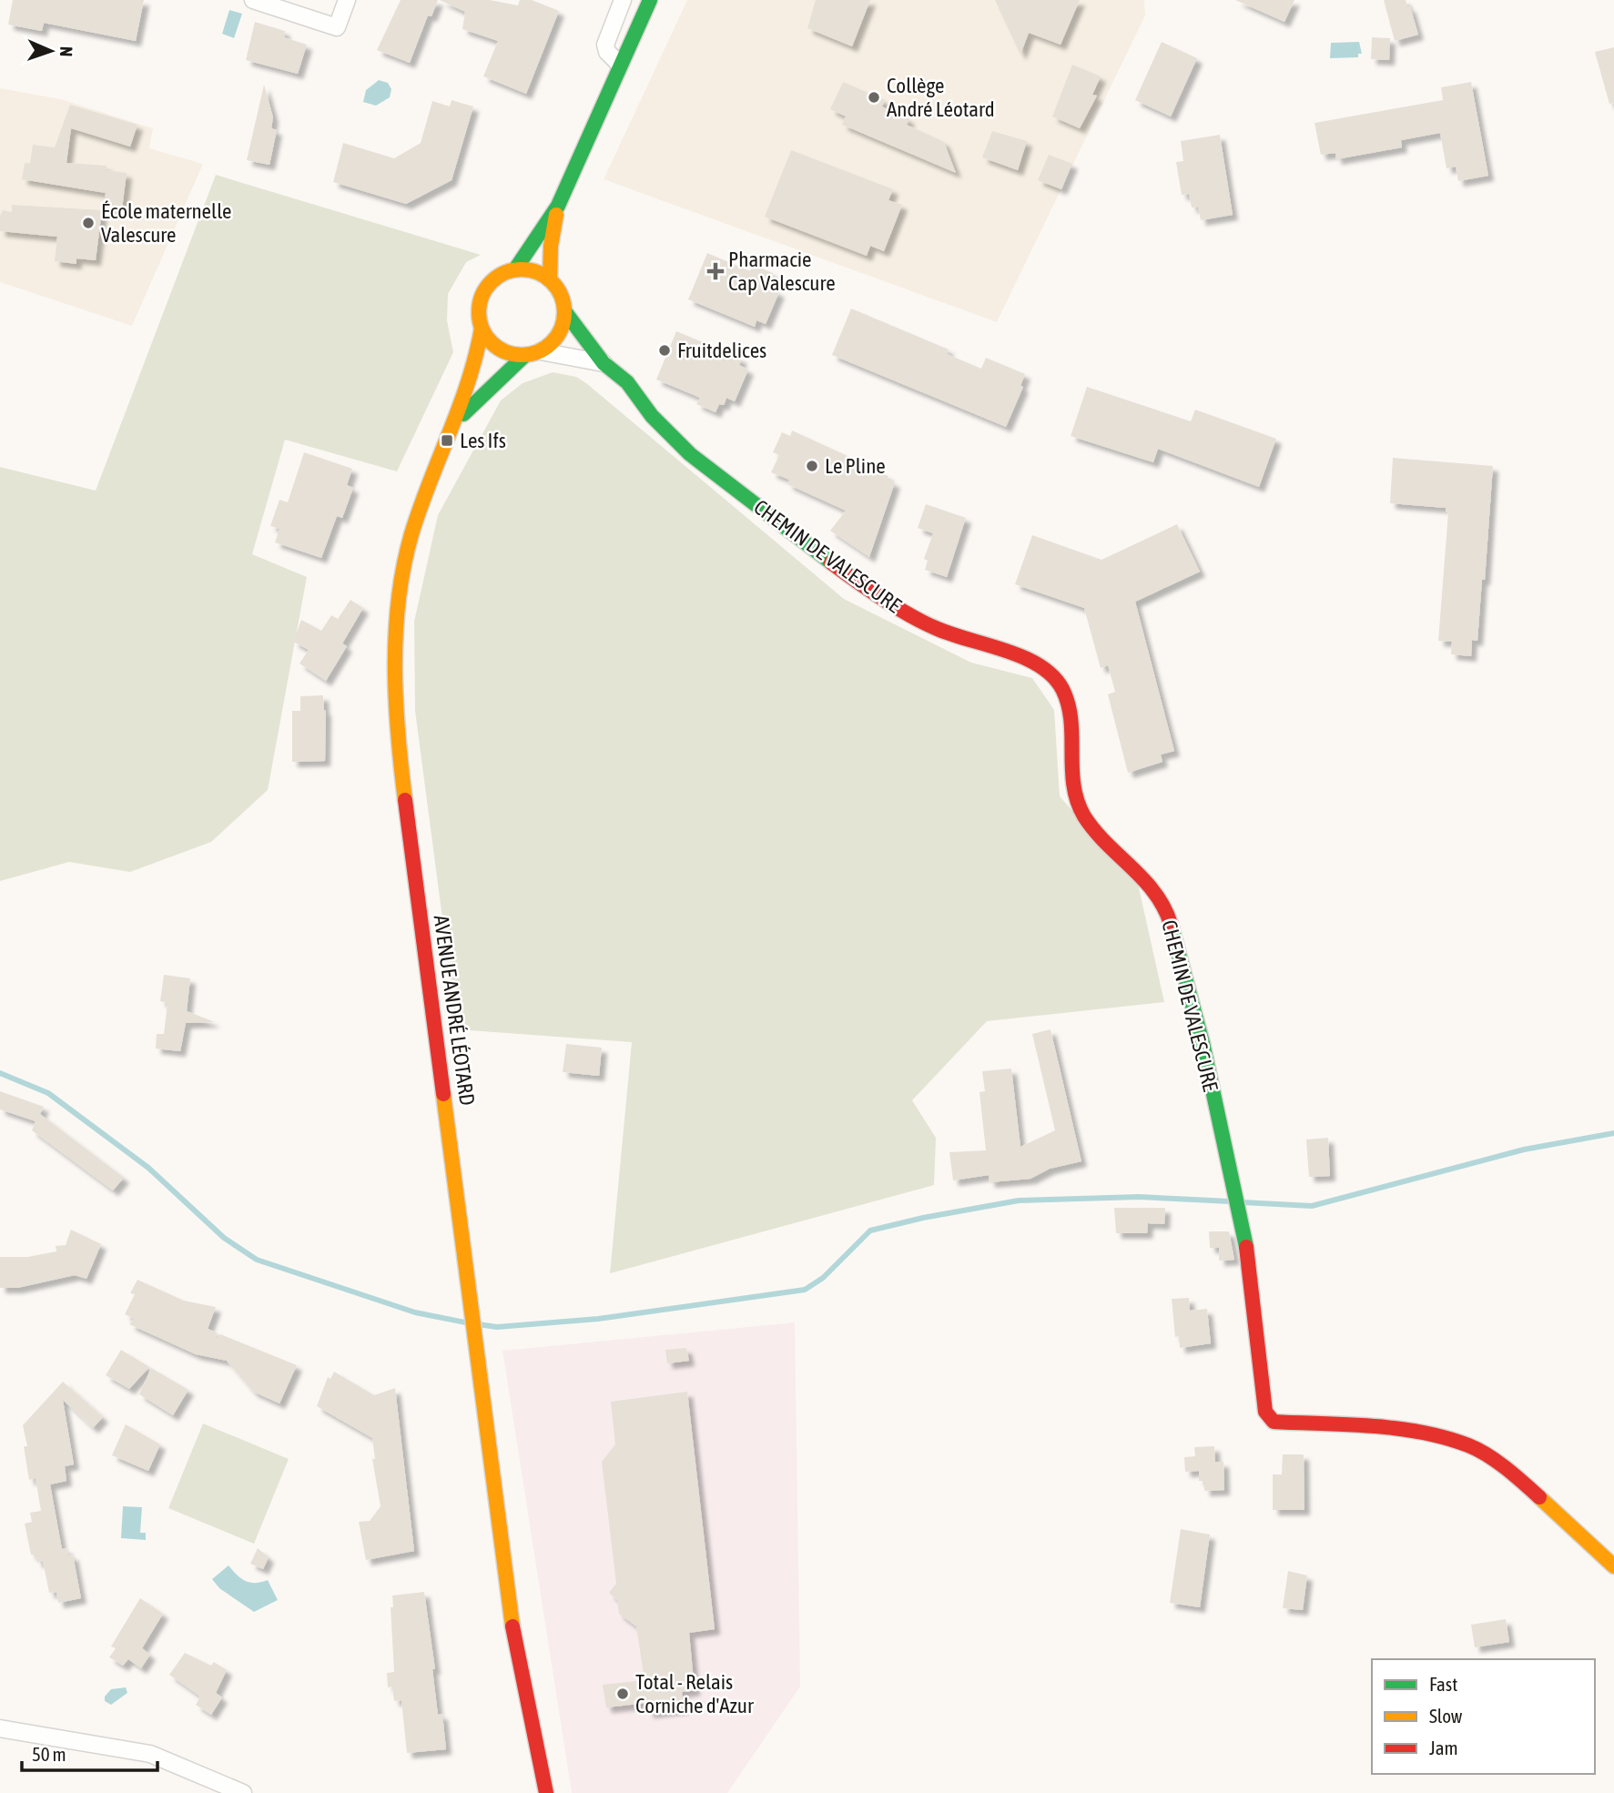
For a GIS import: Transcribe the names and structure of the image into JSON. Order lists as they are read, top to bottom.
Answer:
{
  "streets": {
    "main road": ["CHEMIN DE VALESCURE", "AVENUE ANDRÉ LÉOTARD"]
  },
  "crossings": [
    ["CHEMIN DE VALESCURE", "AVENUE ANDRÉ LÉOTARD"]
  ],
  "places": {
    "other": [
      "Collège André Léotard",
      "École maternelle Valescure",
      "Fruitdelices",
      "Le Pline",
      "Total - Relais Corniche d'Azur"
    ],
    "health": ["Pharmacie Cap Valescure"],
    "transit": ["Les Ifs"]
  },
  "legend": ["Fast", "Slow", "Jam"],
  "scale_bar": "50 m",
  "north": "right"
}
